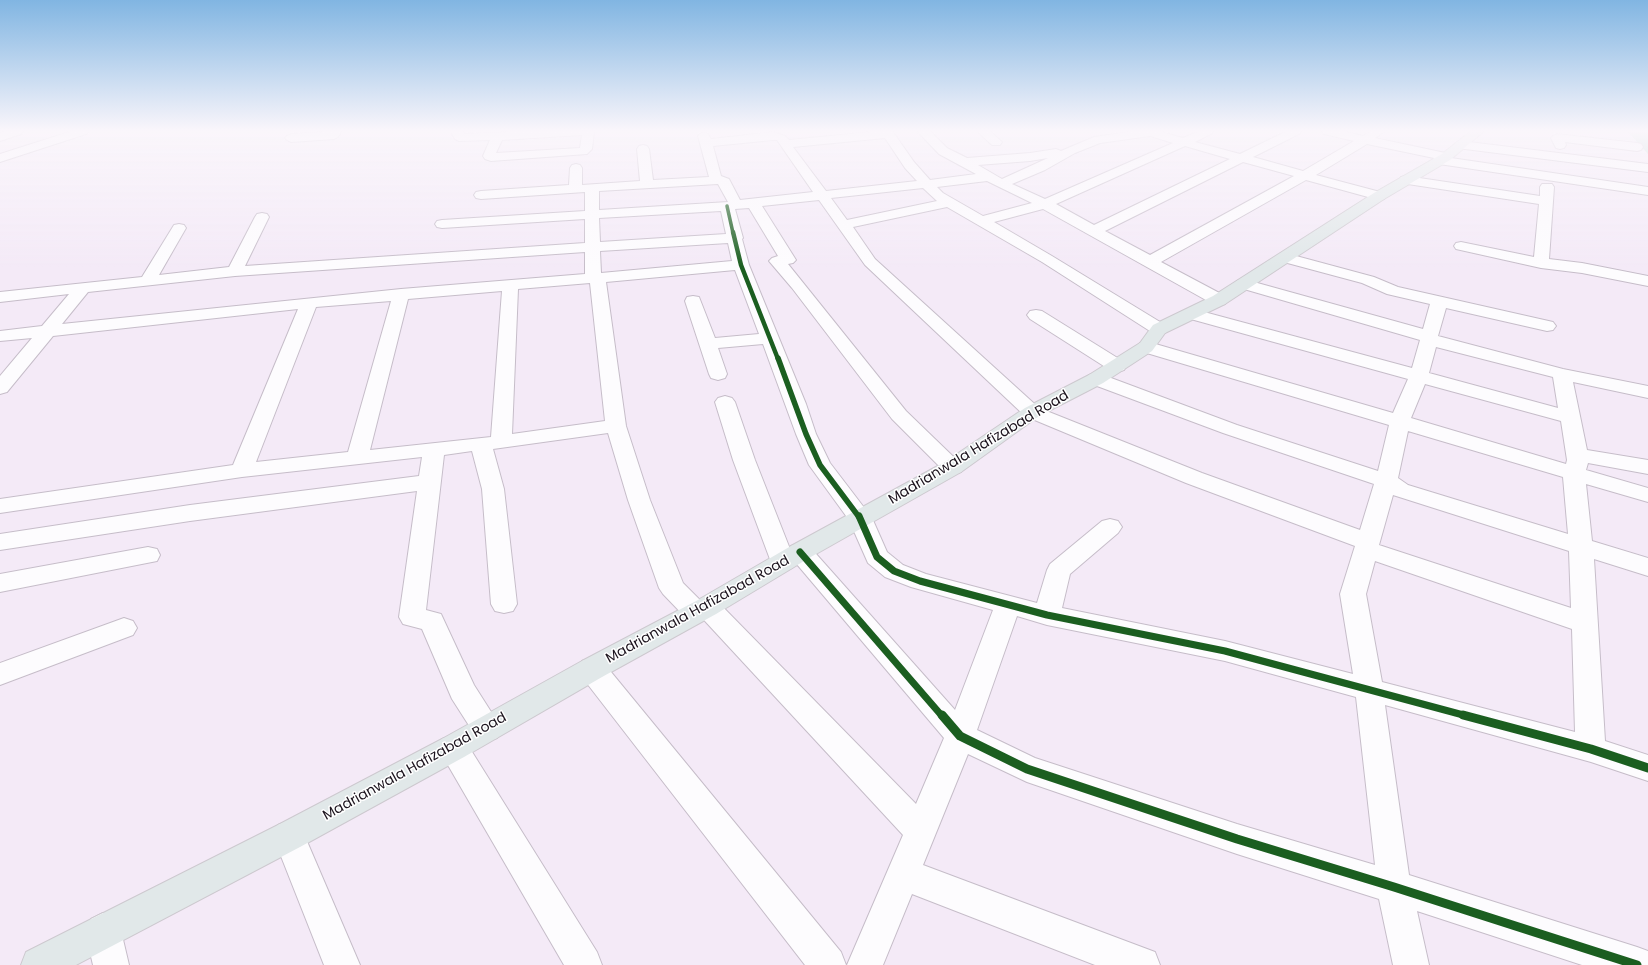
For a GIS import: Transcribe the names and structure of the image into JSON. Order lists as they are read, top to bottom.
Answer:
{
  "streets": {
    "main road": ["Madrianwala Hafizabad Road"]
  }
}
